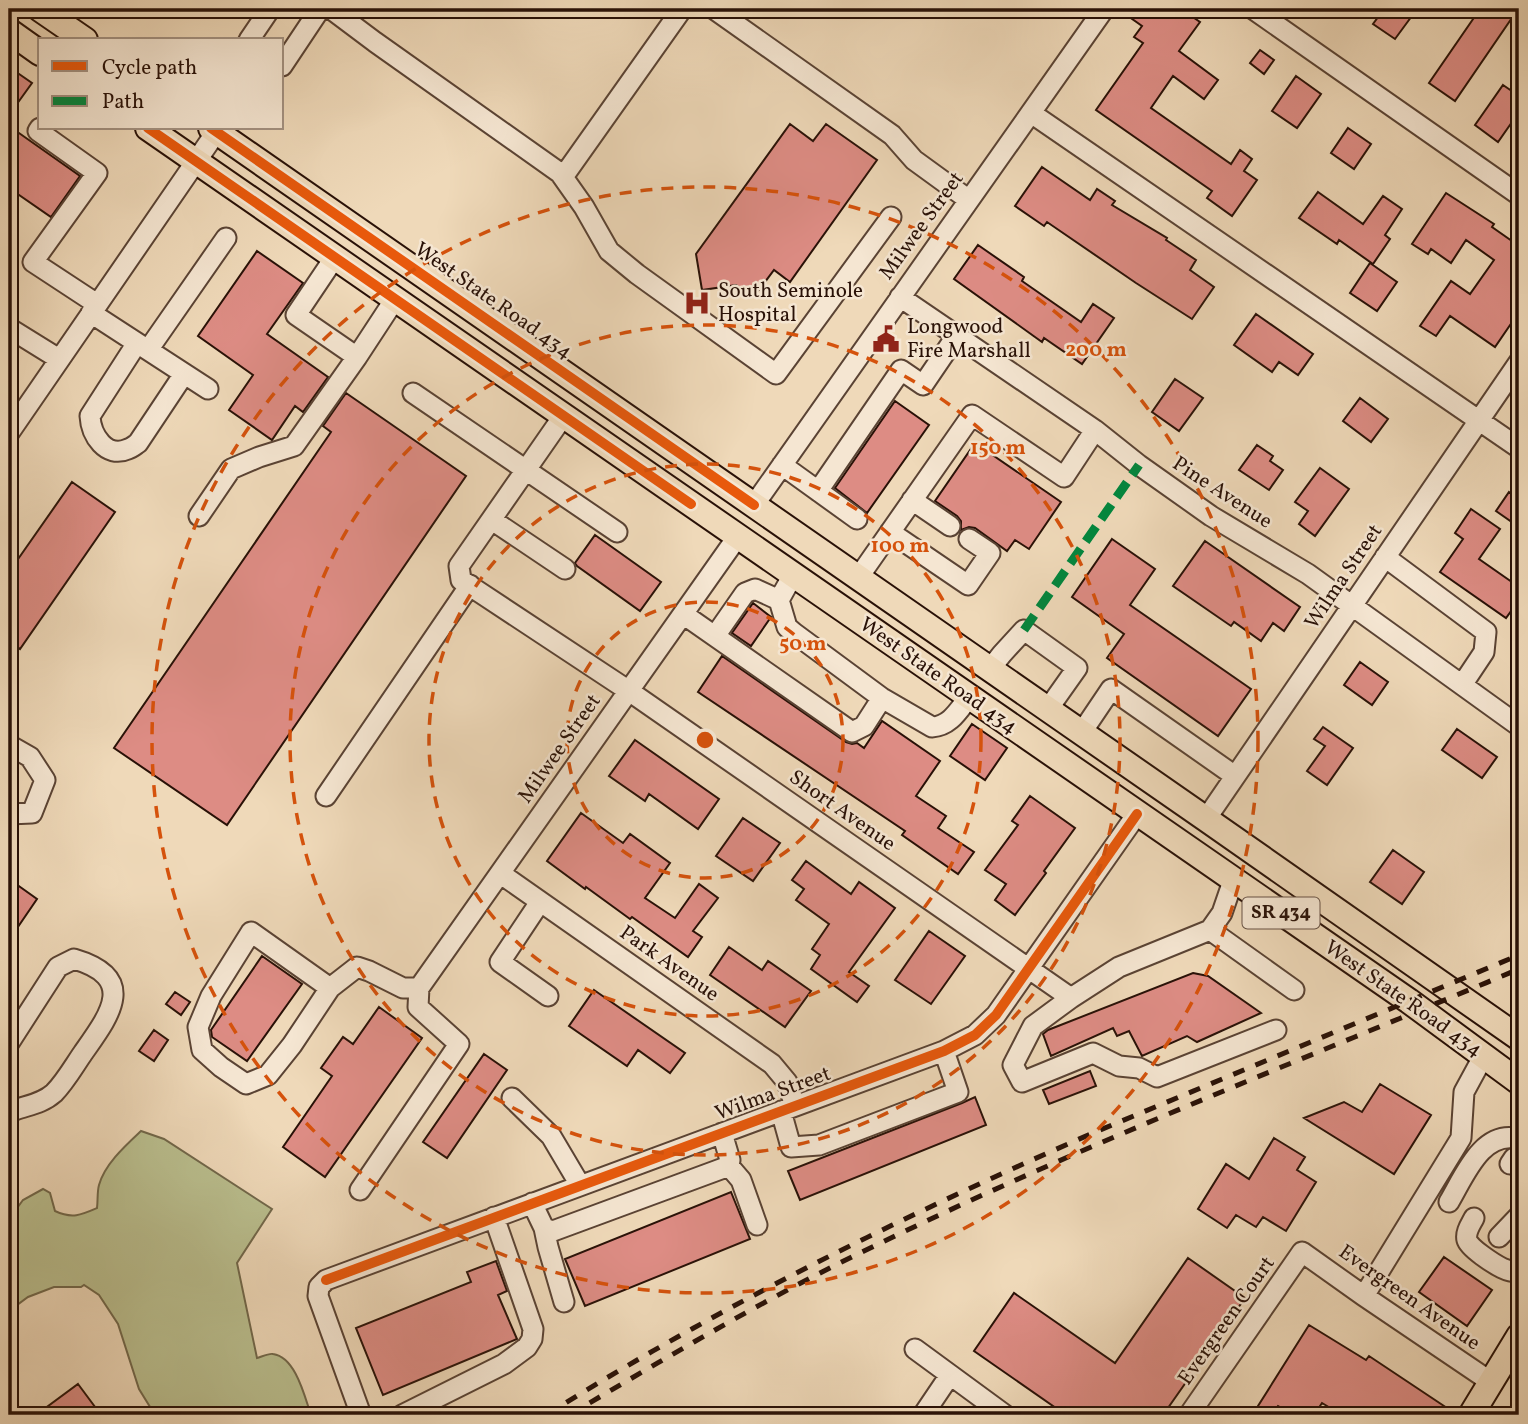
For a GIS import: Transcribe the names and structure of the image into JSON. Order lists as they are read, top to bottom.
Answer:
{
  "streets": {
    "main road": ["West State Road 434", "SR 434"],
    "street": [
      "Milwee Street",
      "Pine Avenue",
      "Wilma Street",
      "Short Avenue",
      "Park Avenue",
      "Evergreen Avenue",
      "Evergreen Court"
    ]
  },
  "crossings": [
    ["Milwee Street", "West State Road 434"],
    ["Milwee Street", "Pine Avenue"],
    ["Milwee Street", "Short Avenue"],
    ["Milwee Street", "Park Avenue"],
    ["West State Road 434", "Wilma Street"],
    ["Pine Avenue", "Wilma Street"],
    ["Wilma Street", "Short Avenue"],
    ["Wilma Street", "Park Avenue"],
    ["Evergreen Avenue", "Evergreen Court"]
  ],
  "places": {
    "hospital": ["South Seminole Hospital"],
    "public building": ["Longwood Fire Marshall"]
  },
  "legend": ["Cycle path", "Path"],
  "rings": [
    "200 m",
    "150 m",
    "100 m",
    "50 m"
  ]
}
